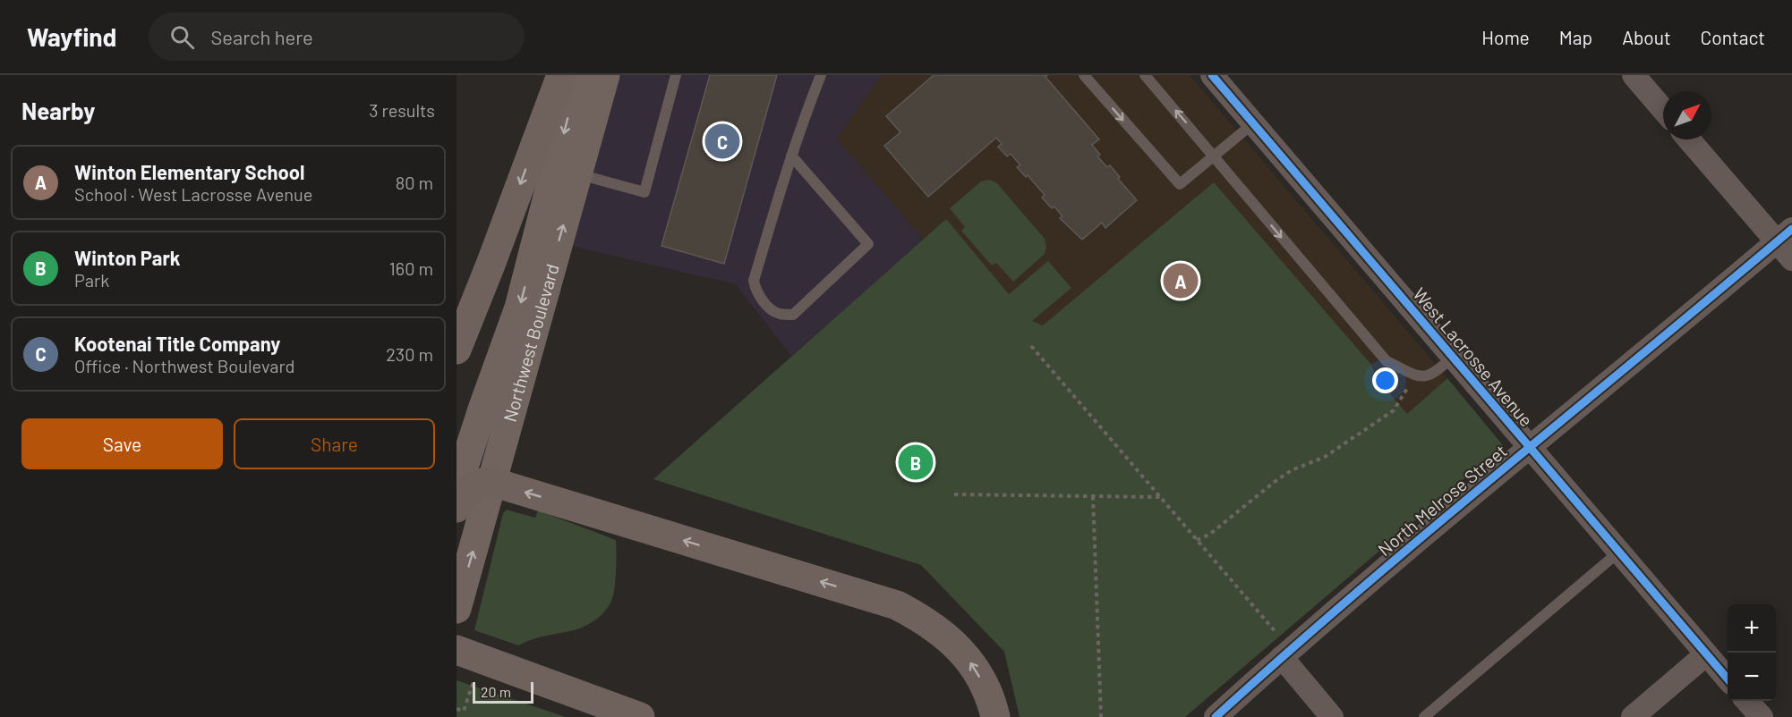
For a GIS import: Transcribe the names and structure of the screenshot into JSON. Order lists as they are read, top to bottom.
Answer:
{
  "streets": {
    "main road": ["Northwest Boulevard"],
    "street": ["West Lacrosse Avenue", "North Melrose Street"]
  },
  "crossings": [
    ["West Lacrosse Avenue", "North Melrose Street"]
  ],
  "scale_bar": "20 m",
  "north": "top right",
  "page": {
    "header": "Wayfind",
    "search": "Search here",
    "nav": [
      "Home",
      "Map",
      "About",
      "Contact"
    ],
    "heading": ["Nearby", "3 results"],
    "pins": ["C", "A", "B"],
    "list": [
      {
        "mark": "A",
        "name": "Winton Elementary School",
        "note": "School · West Lacrosse Avenue",
        "value": "80 m"
      },
      {
        "mark": "B",
        "name": "Winton Park",
        "note": "Park",
        "value": "160 m"
      },
      {
        "mark": "C",
        "name": "Kootenai Title Company",
        "note": "Office · Northwest Boulevard",
        "value": "230 m"
      }
    ],
    "buttons": ["Save", "Share"],
    "map_buttons": ["+", "−"],
    "scale": "20 m"
  }
}
